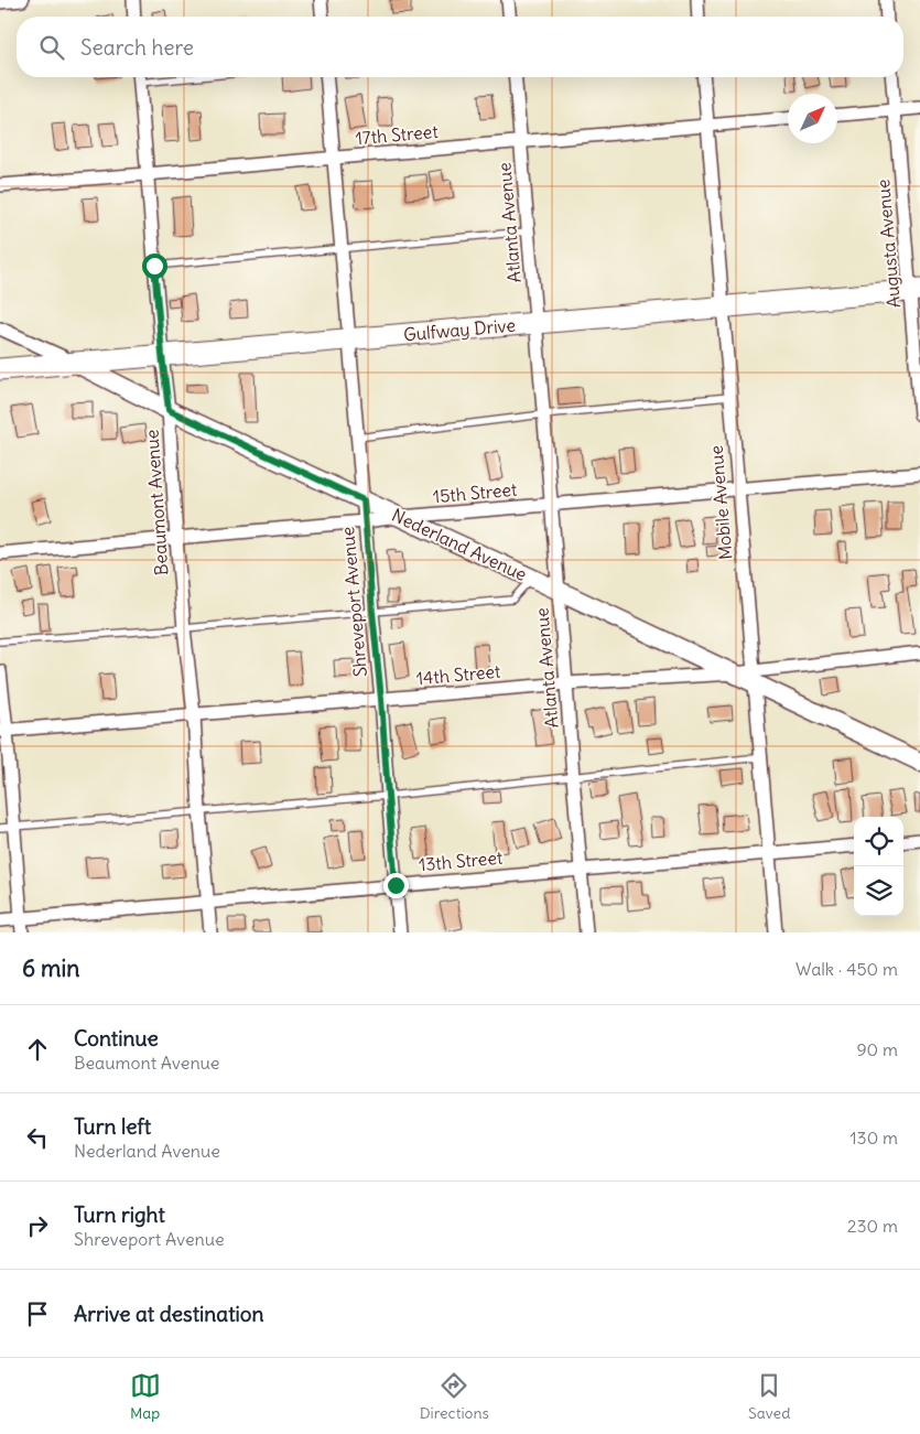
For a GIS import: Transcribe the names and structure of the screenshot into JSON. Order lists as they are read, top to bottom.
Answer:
{
  "streets": {
    "main road": ["Gulfway Drive"],
    "street": [
      "17th Street",
      "Atlanta Avenue",
      "Augusta Avenue",
      "15th Street",
      "Beaumont Avenue",
      "Mobile Avenue",
      "Nederland Avenue",
      "Shreveport Avenue",
      "14th Street",
      "13th Street"
    ]
  },
  "crossings": [
    ["17th Street", "Atlanta Avenue"],
    ["17th Street", "Beaumont Avenue"],
    ["17th Street", "Mobile Avenue"],
    ["17th Street", "Shreveport Avenue"],
    ["Atlanta Avenue", "Gulfway Drive"],
    ["Atlanta Avenue", "15th Street"],
    ["Atlanta Avenue", "Nederland Avenue"],
    ["Atlanta Avenue", "14th Street"],
    ["Atlanta Avenue", "13th Street"],
    ["Augusta Avenue", "Gulfway Drive"],
    ["Gulfway Drive", "Beaumont Avenue"],
    ["Gulfway Drive", "Mobile Avenue"],
    ["Gulfway Drive", "Nederland Avenue"],
    ["Gulfway Drive", "Shreveport Avenue"],
    ["15th Street", "Beaumont Avenue"],
    ["15th Street", "Mobile Avenue"],
    ["15th Street", "Nederland Avenue"],
    ["15th Street", "Shreveport Avenue"],
    ["Beaumont Avenue", "Nederland Avenue"],
    ["Beaumont Avenue", "14th Street"],
    ["Beaumont Avenue", "13th Street"],
    ["Mobile Avenue", "Nederland Avenue"],
    ["Mobile Avenue", "13th Street"],
    ["Nederland Avenue", "Shreveport Avenue"],
    ["Nederland Avenue", "14th Street"],
    ["Shreveport Avenue", "14th Street"],
    ["Shreveport Avenue", "13th Street"]
  ],
  "north": "top right",
  "page": {
    "search": "Search here",
    "heading": ["6 min", "Walk · 450 m"],
    "list": [
      ["Continue", "Beaumont Avenue", "90 m"],
      ["Turn left", "Nederland Avenue", "130 m"],
      ["Turn right", "Shreveport Avenue", "230 m"],
      "Arrive at destination"
    ],
    "nav": ["Map", "Directions", "Saved"]
  }
}
